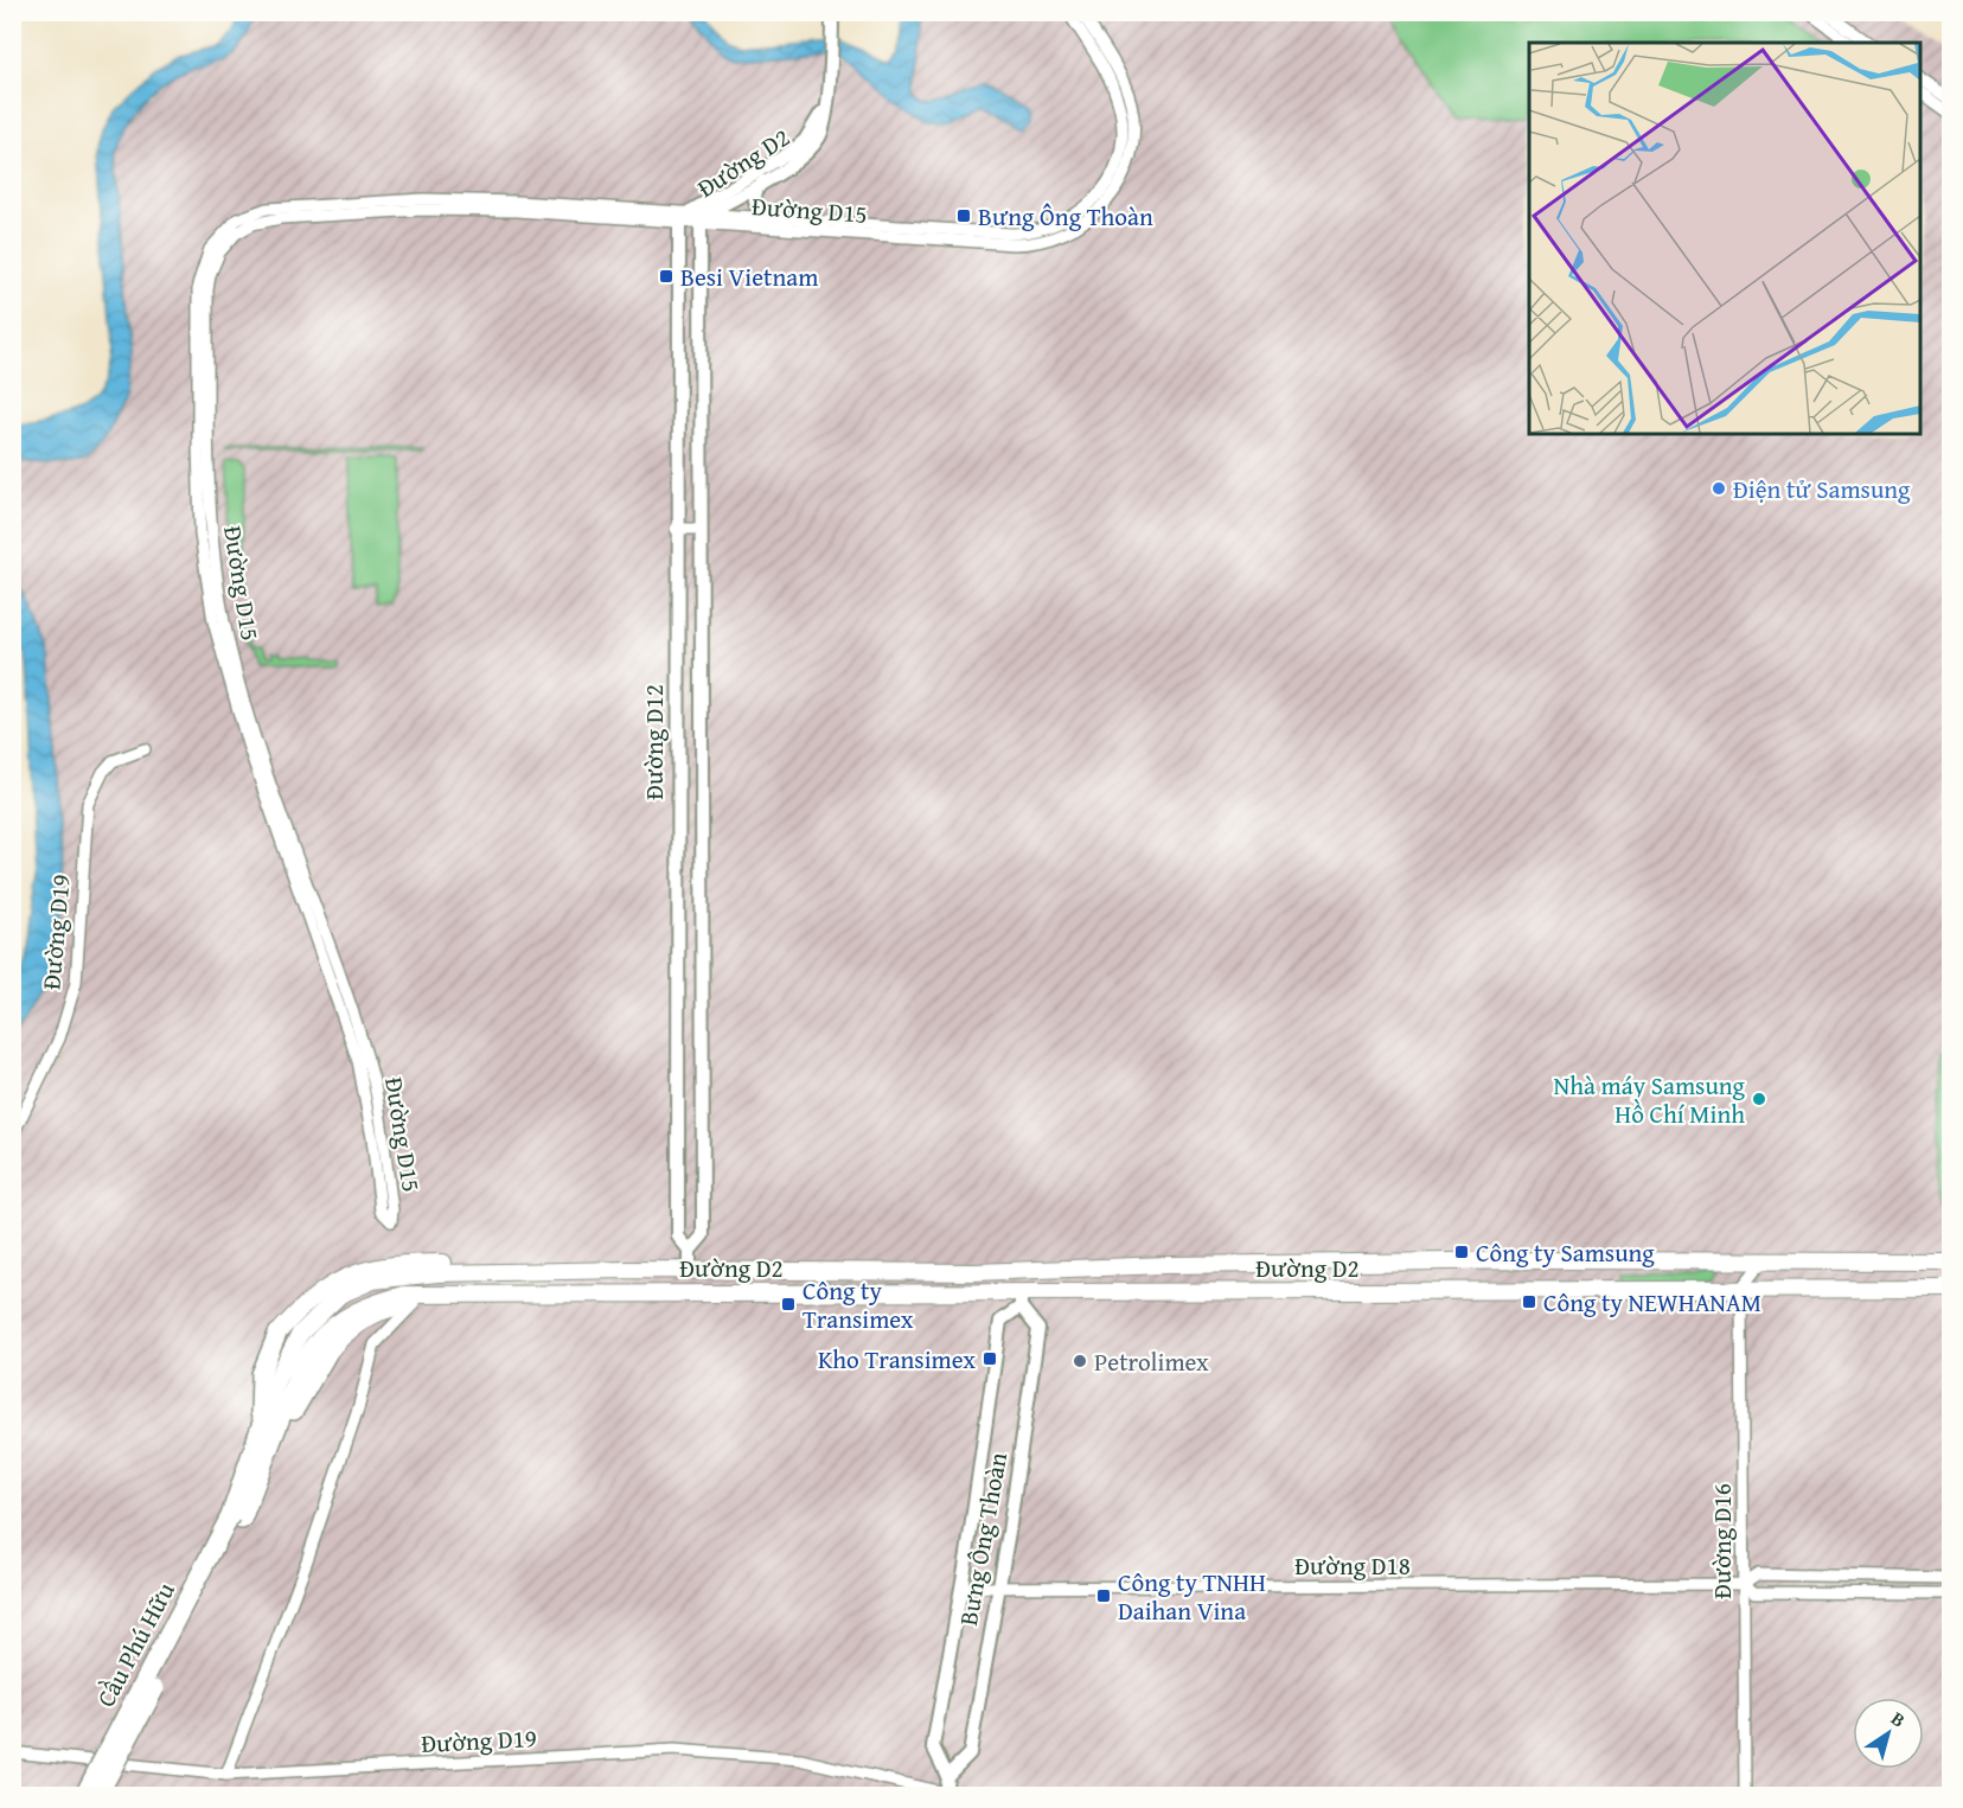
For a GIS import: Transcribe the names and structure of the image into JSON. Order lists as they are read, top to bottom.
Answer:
{
  "streets": {
    "highway": ["Cầu Phú Hữu"],
    "main road": ["Đường D2"],
    "street": [
      "Đường D15",
      "Đường D12",
      "Đường D19",
      "Bưng Ông Thoàn",
      "Đường D16",
      "Đường D18"
    ]
  },
  "crossings": [
    ["Đường D2", "Đường D15"],
    ["Đường D2", "Đường D12"],
    ["Đường D2", "Bưng Ông Thoàn"],
    ["Đường D2", "Đường D16"],
    ["Đường D15", "Đường D12"],
    ["Bưng Ông Thoàn", "Đường D18"],
    ["Đường D16", "Đường D18"]
  ],
  "places": {
    "transit": [
      "Bưng Ông Thoàn",
      "Besi Vietnam",
      "Công ty Samsung",
      "Công ty NEWHANAM",
      "Công ty Transimex",
      "Kho Transimex",
      "Công ty TNHH Daihan Vina"
    ],
    "other": ["Điện tử Samsung", "Nhà máy Samsung Hồ Chí Minh", "Petrolimex"]
  },
  "north": "top right"
}
